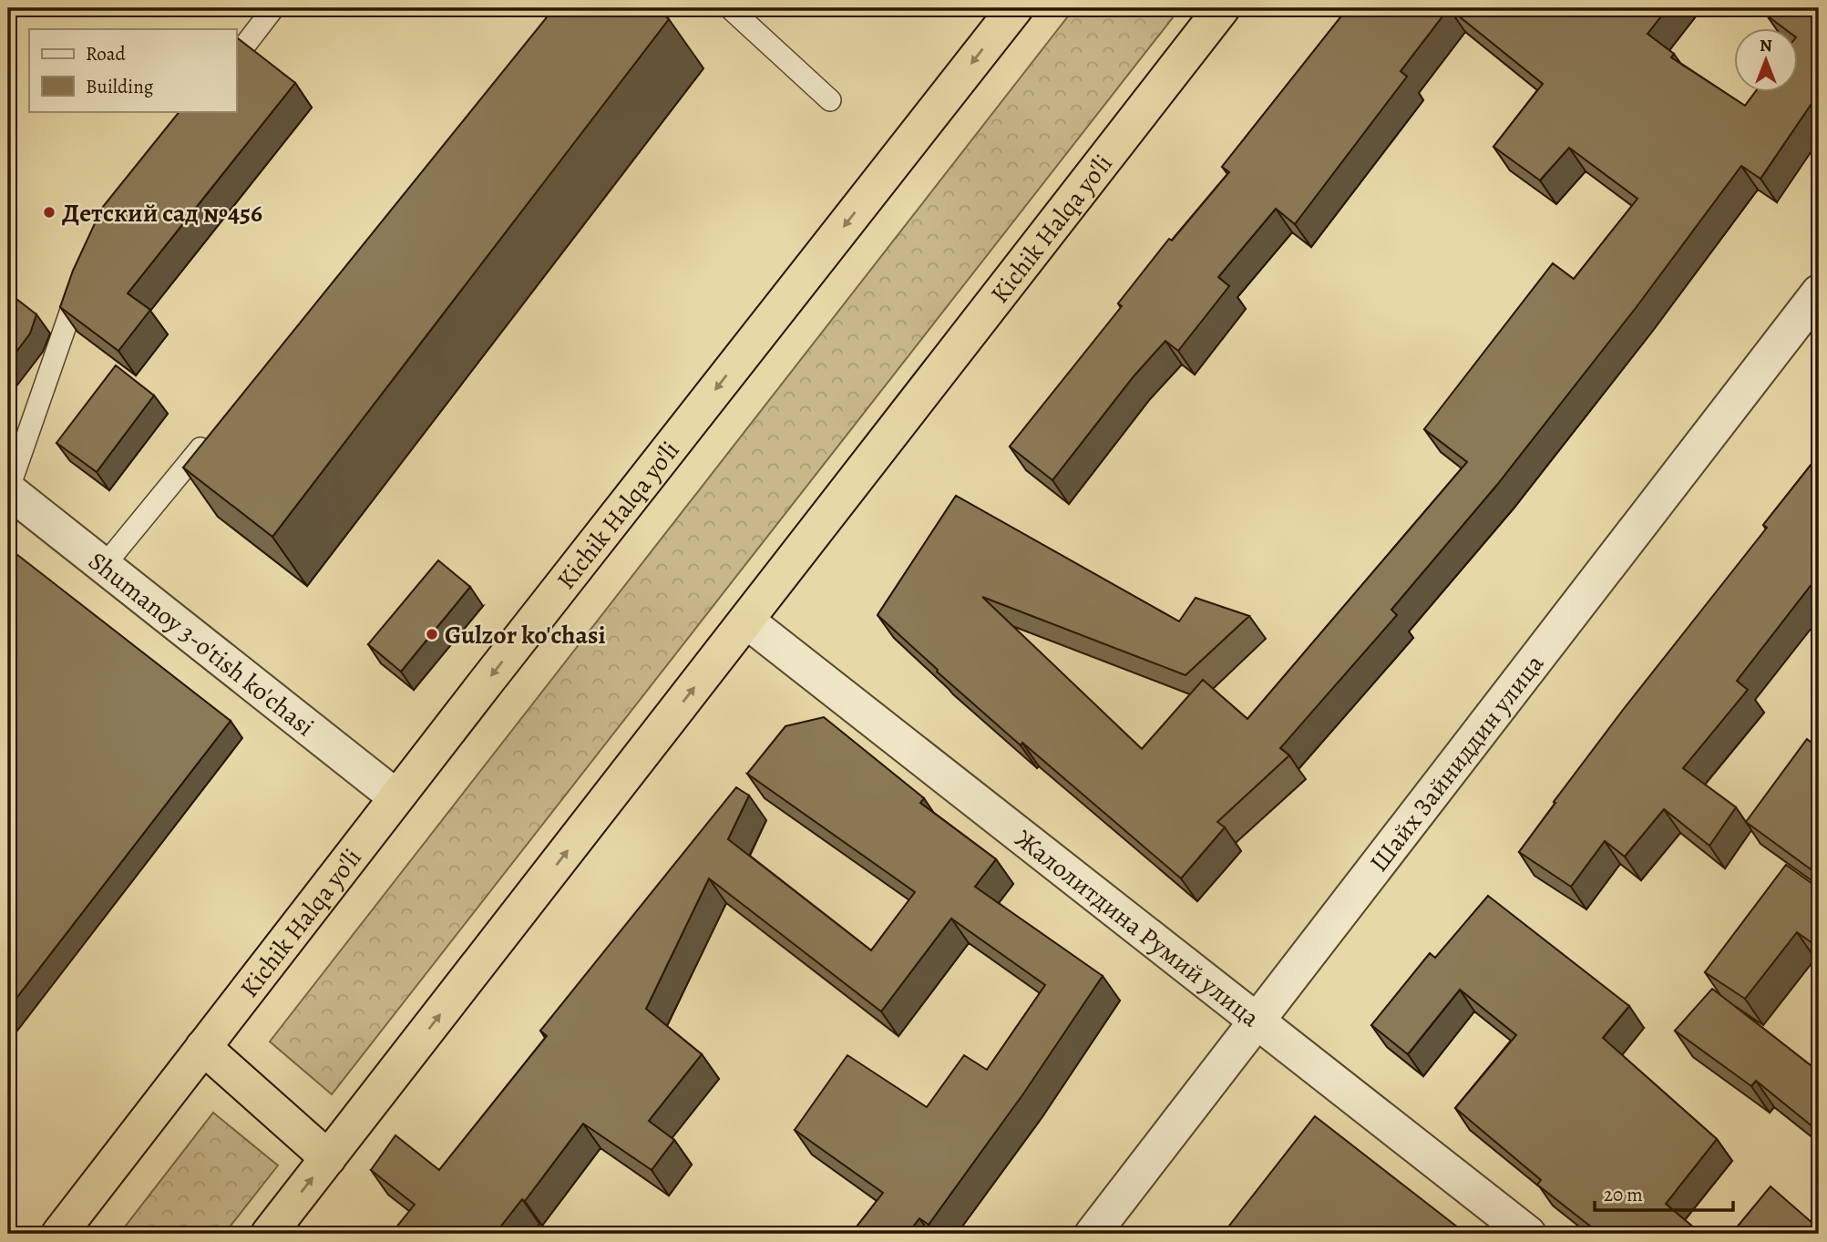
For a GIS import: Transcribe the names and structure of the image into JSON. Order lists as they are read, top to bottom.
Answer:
{
  "streets": {
    "highway": ["Kichik Halqa yo'li"],
    "street": ["Shumanoy 3-o'tish ko'chasi", "Шайх Зайниддин улица", "Жалолитдина Румий улица"]
  },
  "crossings": [
    ["Kichik Halqa yo'li", "Shumanoy 3-o'tish ko'chasi"],
    ["Kichik Halqa yo'li", "Жалолитдина Румий улица"],
    ["Шайх Зайниддин улица", "Жалолитдина Румий улица"]
  ],
  "places": ["Детский сад №456", "Gulzor ko'chasi"],
  "legend": ["Road", "Building"],
  "scale_bar": "20 m",
  "north": "top"
}
